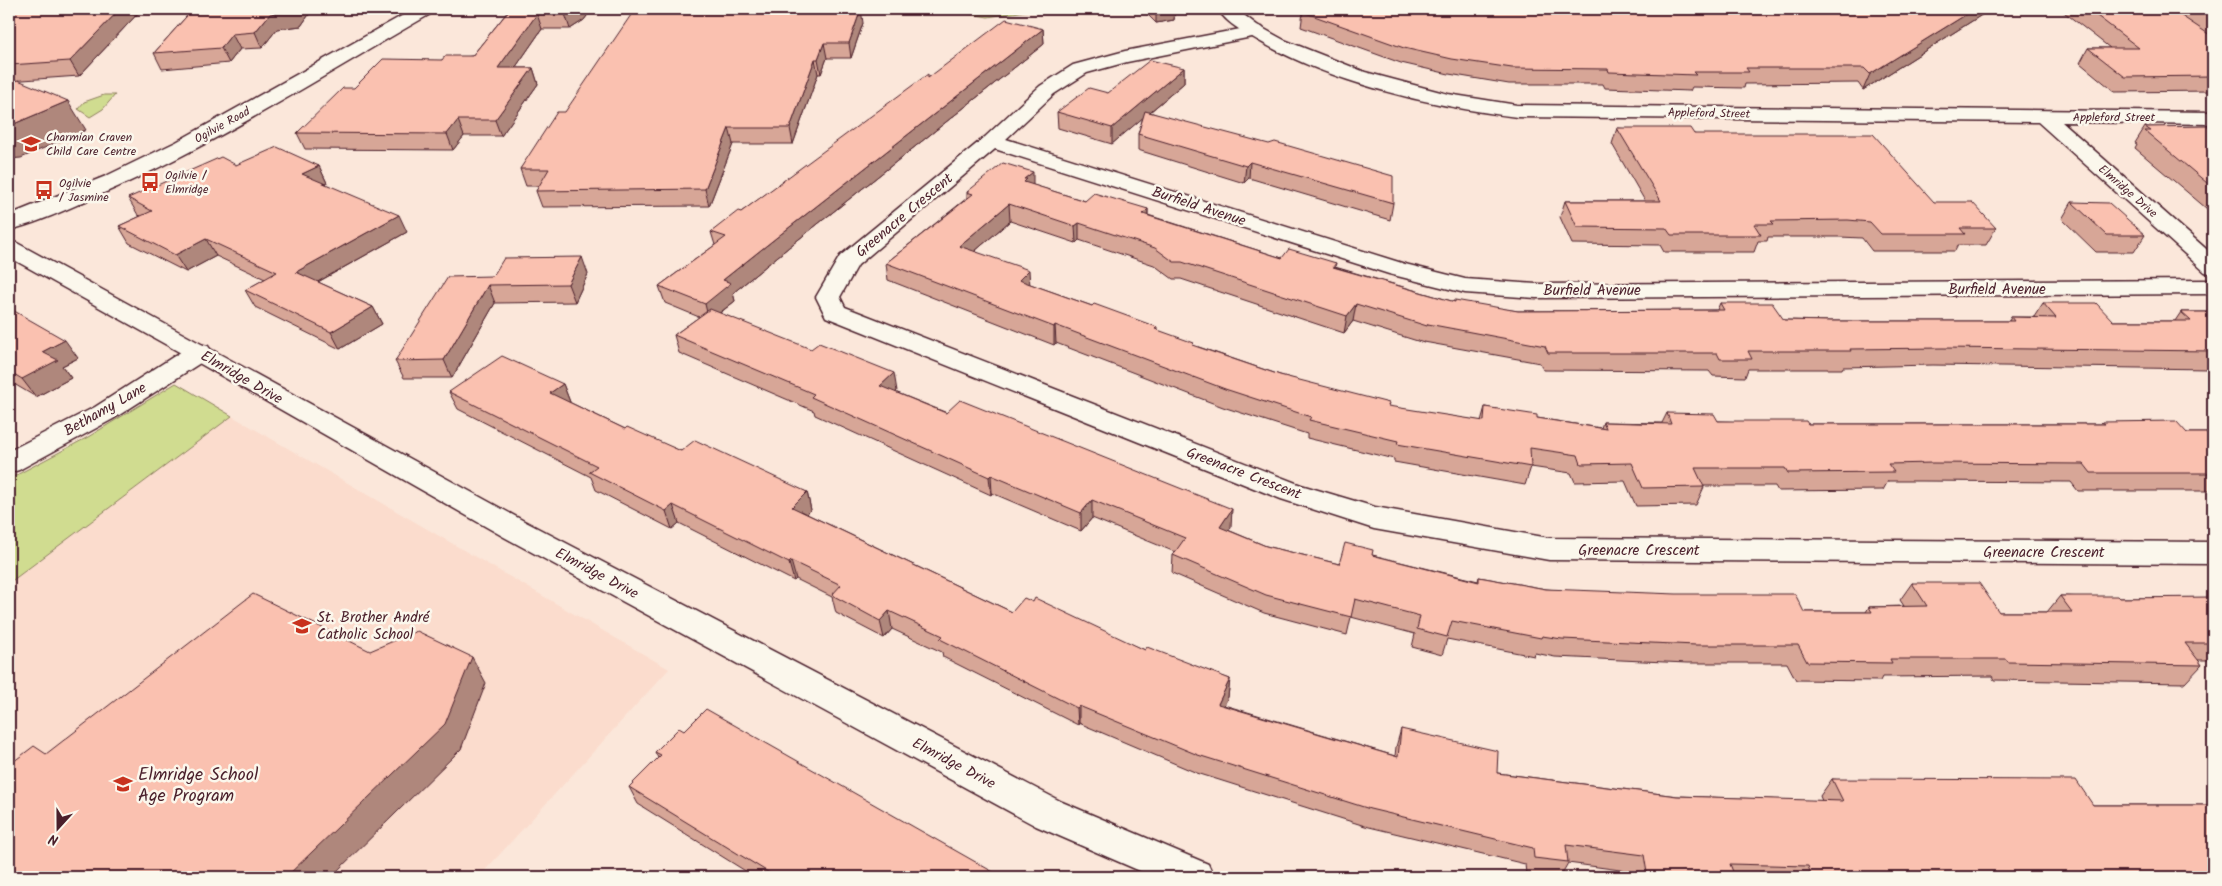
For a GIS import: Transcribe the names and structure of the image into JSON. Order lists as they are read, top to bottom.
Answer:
{
  "streets": {
    "street": [
      "Appleford Street",
      "Ogilvie Road",
      "Elmridge Drive",
      "Burfield Avenue",
      "Greenacre Crescent",
      "Bethamy Lane"
    ]
  },
  "crossings": [
    ["Appleford Street", "Elmridge Drive"],
    ["Appleford Street", "Greenacre Crescent"],
    ["Elmridge Drive", "Bethamy Lane"],
    ["Burfield Avenue", "Greenacre Crescent"]
  ],
  "places": {
    "school or university": ["Charmian Craven Child Care Centre", "St. Brother André Catholic School", "Elmridge School Age Program"],
    "bus stop": ["Ogilvie / Elmridge", "Ogilvie / Jasmine"]
  },
  "north": "bottom"
}
